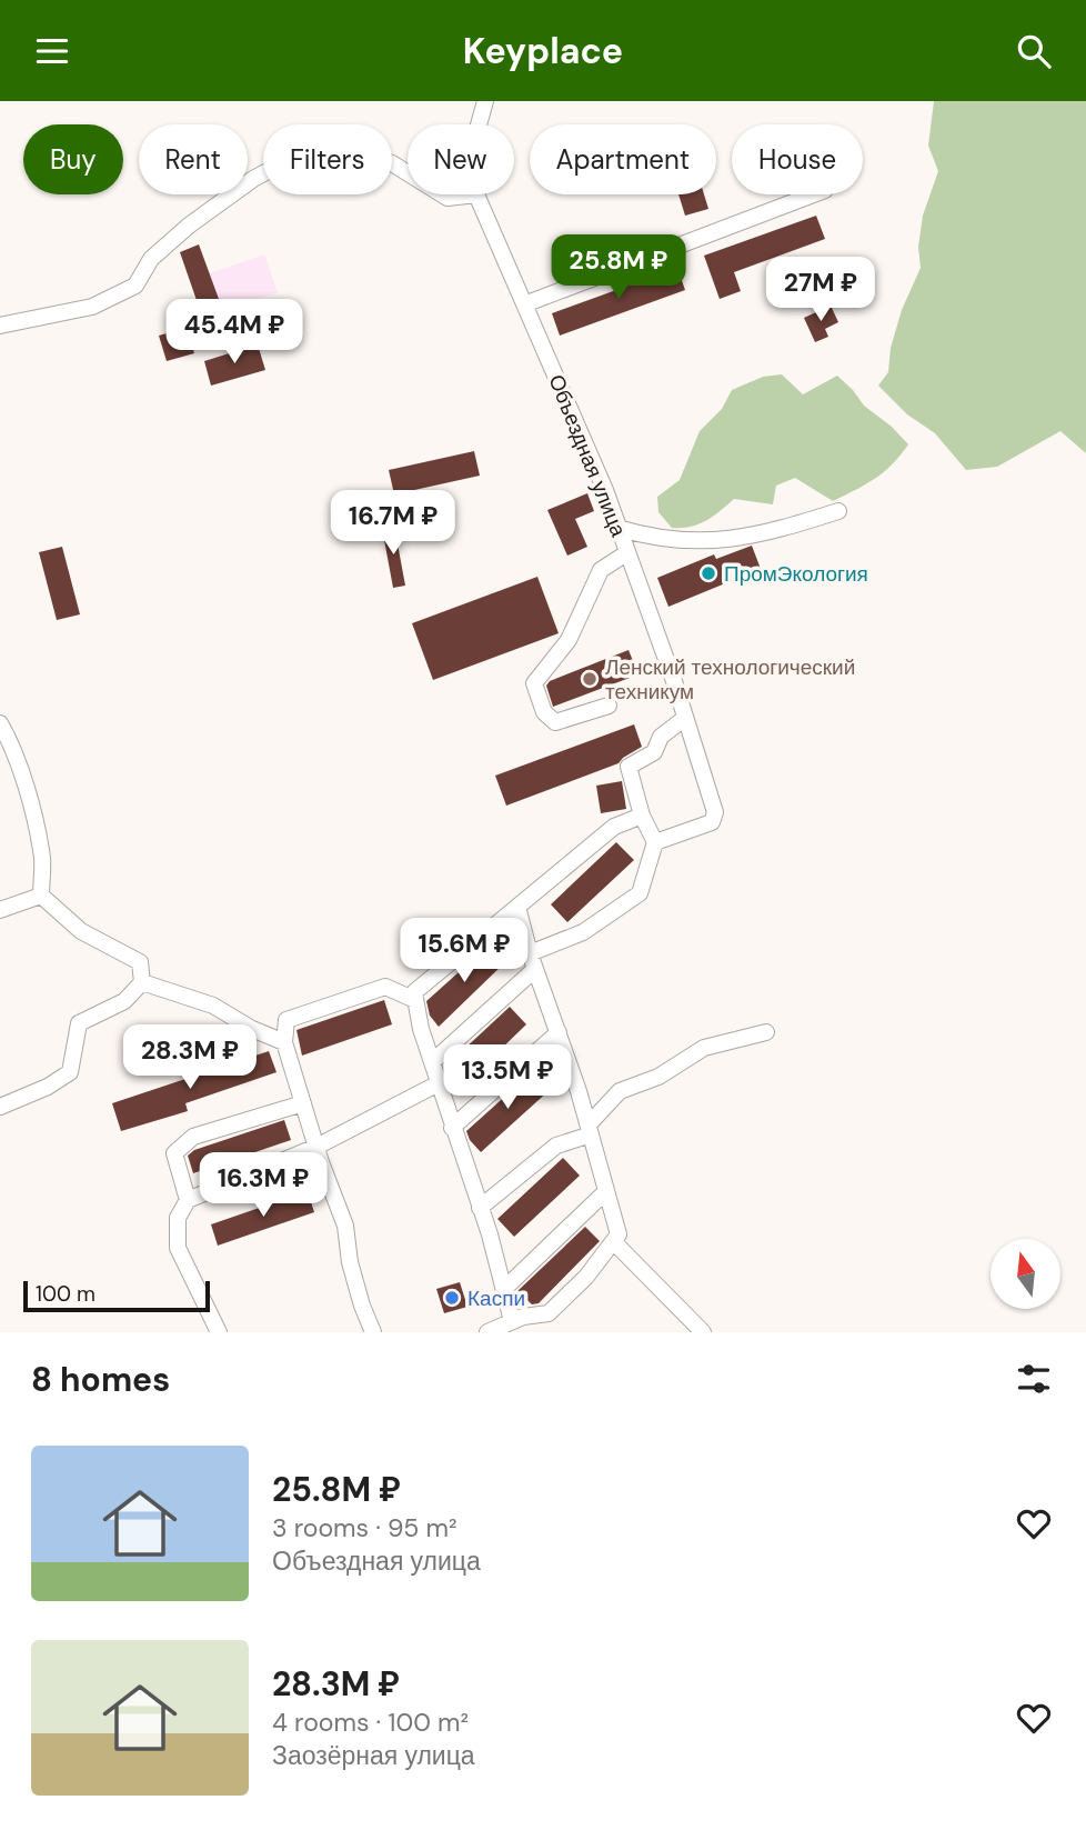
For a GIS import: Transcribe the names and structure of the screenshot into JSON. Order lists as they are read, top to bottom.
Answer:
{
  "streets": {
    "street": ["Объездная улица"]
  },
  "places": ["ПромЭкология", "Ленский технологический техникум", "Каспи"],
  "scale_bar": "100 m",
  "north": "top",
  "page": {
    "header": "Keyplace",
    "chip": [
      "Buy",
      "Rent",
      "Filters",
      "New",
      "Apartment",
      "House"
    ],
    "price": [
      "25.8M ₽",
      "27M ₽",
      "45.4M ₽",
      "16.7M ₽",
      "15.6M ₽",
      "28.3M ₽",
      "13.5M ₽",
      "16.3M ₽"
    ],
    "scale": "100 m",
    "heading": "8 homes",
    "list": [
      {
        "name": "25.8M ₽",
        "note": "3 rooms · 95 m² · Объездная улица"
      },
      {
        "name": "28.3M ₽",
        "note": "4 rooms · 100 m² · Заозёрная улица"
      }
    ]
  }
}
